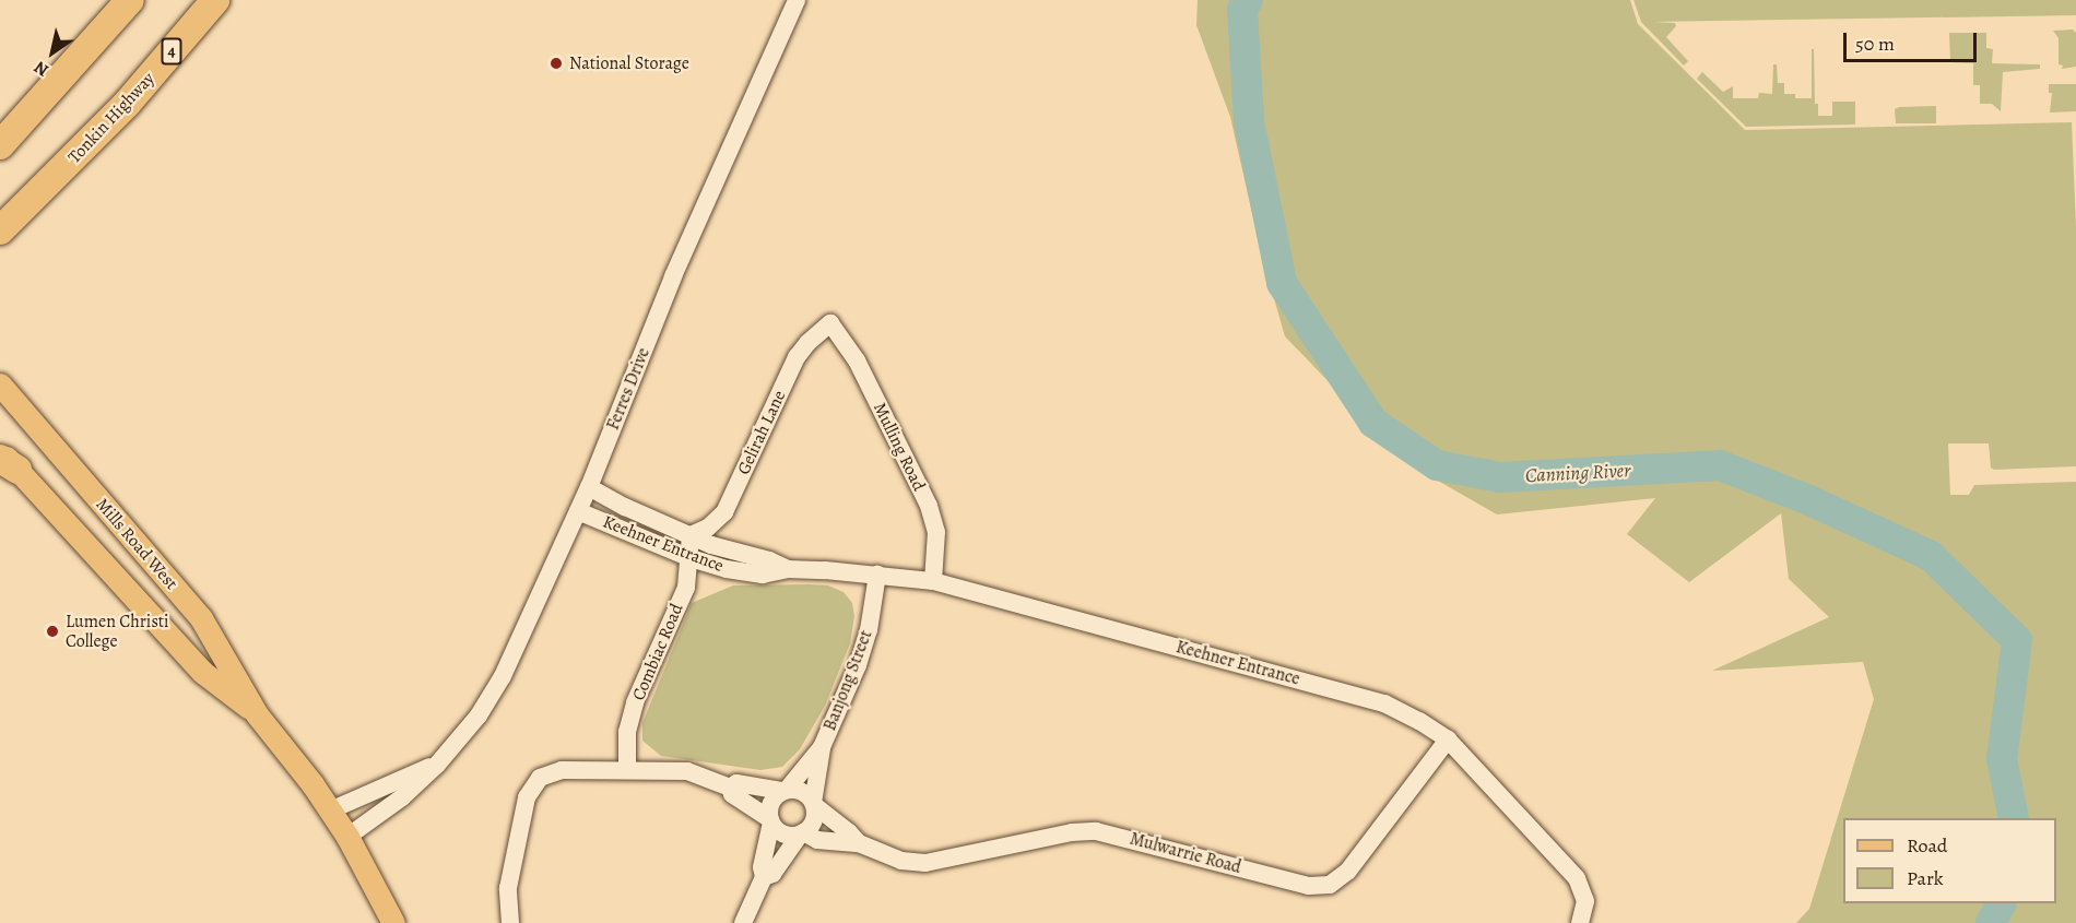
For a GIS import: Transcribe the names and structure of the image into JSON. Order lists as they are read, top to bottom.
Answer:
{
  "streets": {
    "highway": ["4", "Tonkin Highway"],
    "main road": ["Mills Road West"],
    "street": [
      "Ferres Drive",
      "Gelirah Lane",
      "Mulling Road",
      "Keehner Entrance",
      "Combiac Road",
      "Banjong Street",
      "Mulwarrie Road"
    ]
  },
  "crossings": [
    ["Ferres Drive", "Mills Road West"],
    ["Ferres Drive", "Keehner Entrance"],
    ["Gelirah Lane", "Mulling Road"],
    ["Gelirah Lane", "Keehner Entrance"],
    ["Gelirah Lane", "Combiac Road"],
    ["Mulling Road", "Keehner Entrance"],
    ["Keehner Entrance", "Combiac Road"],
    ["Keehner Entrance", "Banjong Street"],
    ["Keehner Entrance", "Mulwarrie Road"],
    ["Banjong Street", "Mulwarrie Road"]
  ],
  "water": ["Canning River"],
  "places": ["National Storage", "Lumen Christi College"],
  "legend": ["Road", "Park"],
  "scale_bar": "50 m",
  "north": "bottom left"
}
